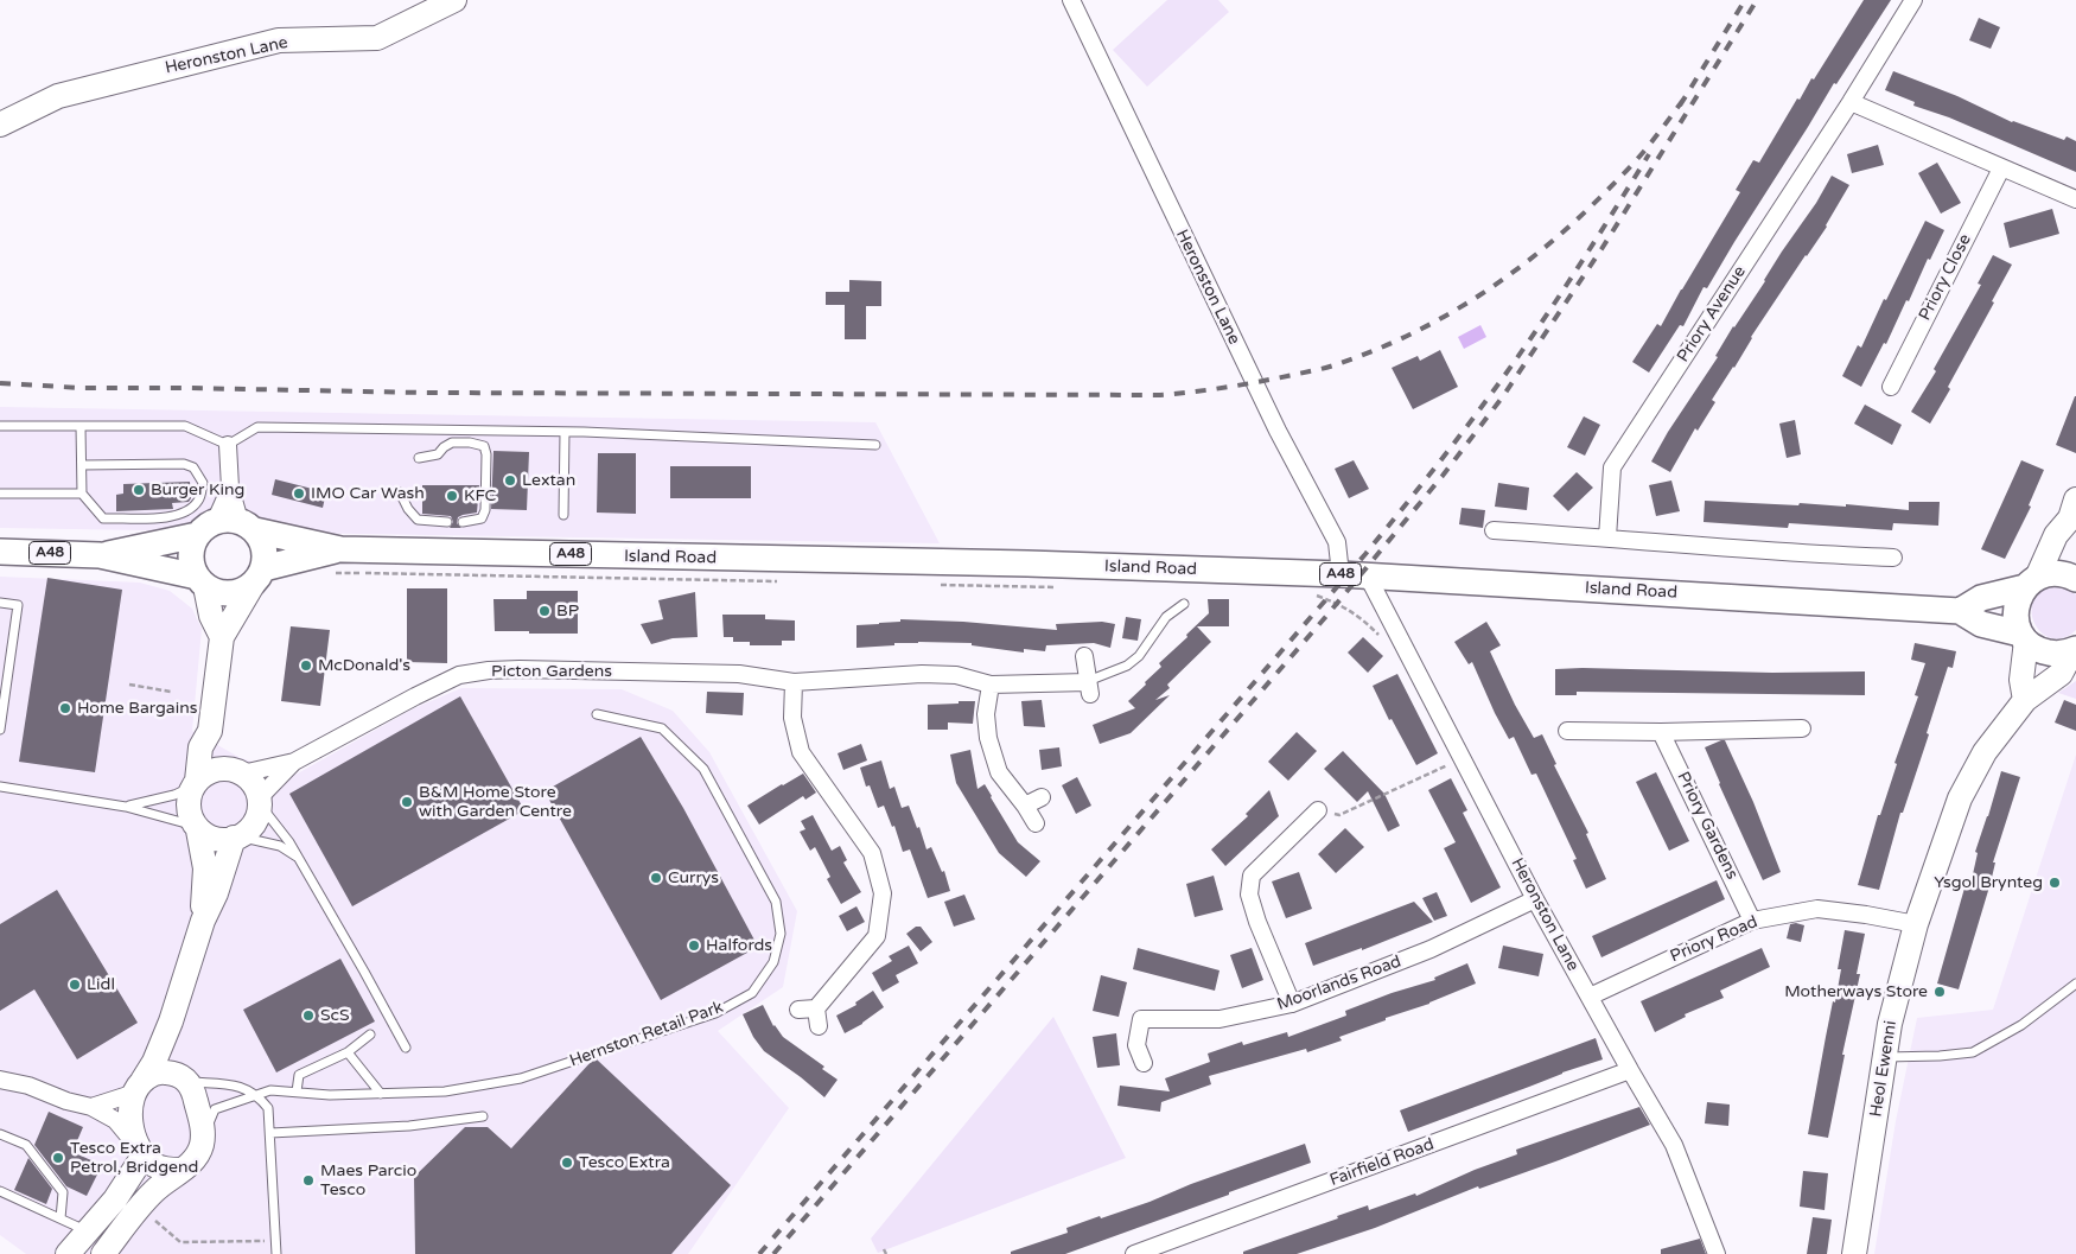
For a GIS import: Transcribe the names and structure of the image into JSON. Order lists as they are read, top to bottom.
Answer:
{
  "streets": {
    "main road": ["A48", "Island Road"],
    "street": [
      "Heronston Lane",
      "Priory Close",
      "Priory Avenue",
      "Picton Gardens",
      "Priory Gardens",
      "Priory Road",
      "Moorlands Road",
      "Hernston Retail Park",
      "Heol Ewenni",
      "Fairfield Road"
    ]
  },
  "crossings": [
    ["Heronston Lane", "Island Road"],
    ["Heronston Lane", "Priory Road"],
    ["Heronston Lane", "Moorlands Road"],
    ["Heronston Lane", "Fairfield Road"],
    ["A48", "Island Road"],
    ["Island Road", "Heol Ewenni"],
    ["Priory Gardens", "Priory Road"],
    ["Priory Road", "Heol Ewenni"]
  ],
  "places": [
    "Lextan",
    "Burger King",
    "IMO Car Wash",
    "KFC",
    "BP",
    "McDonald's",
    "Home Bargains",
    "B&M Home Store with Garden Centre",
    "Currys",
    "Ysgol Brynteg",
    "Halfords",
    "Lidl",
    "Motherways Store",
    "ScS",
    "Tesco Extra Petrol, Bridgend",
    "Tesco Extra",
    "Maes Parcio Tesco"
  ]
}
